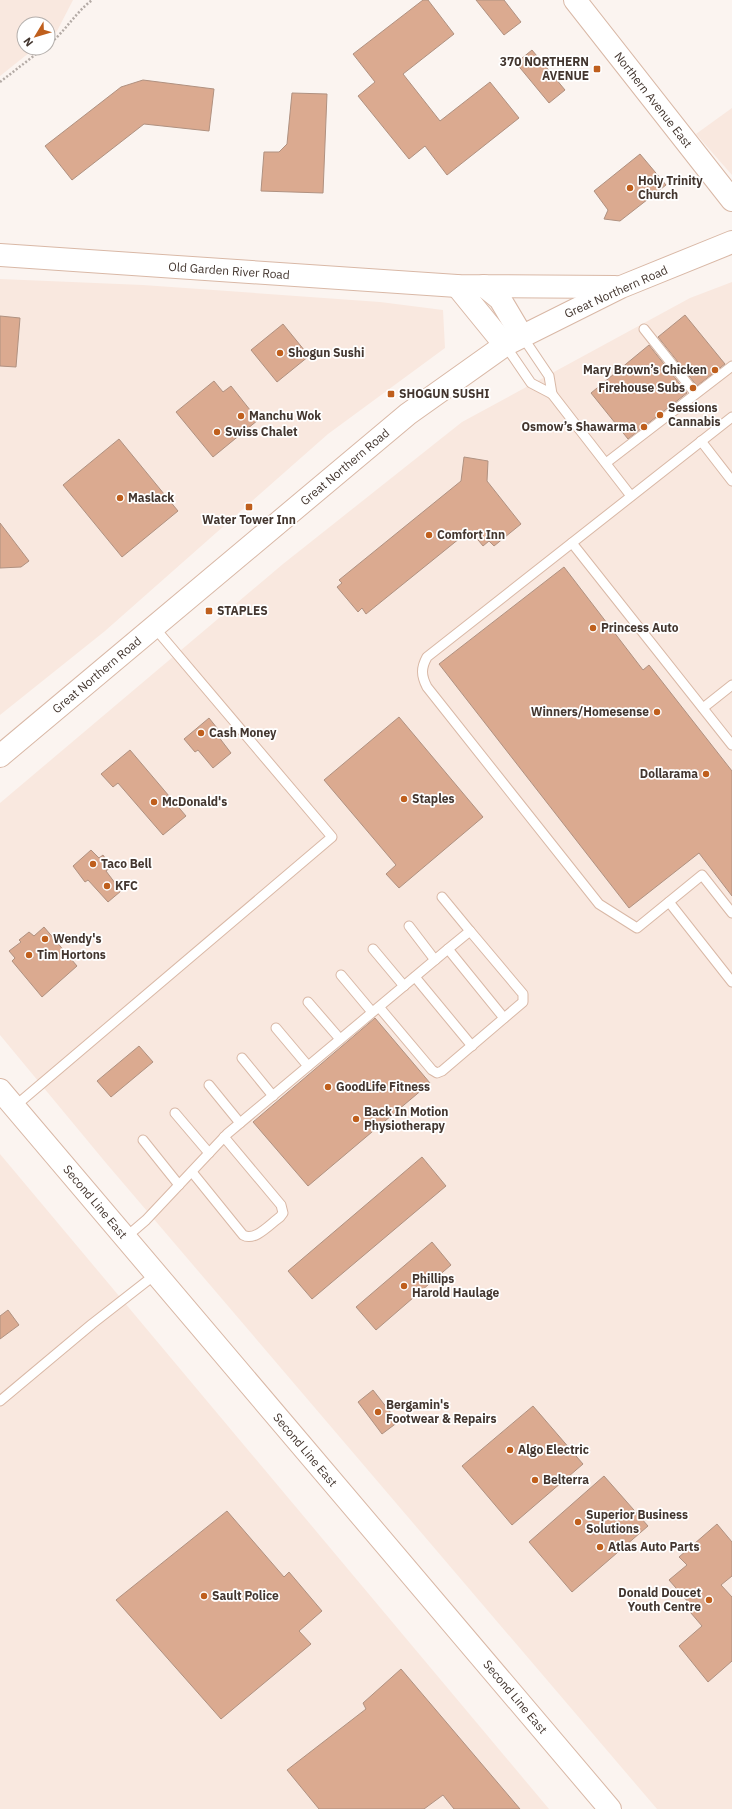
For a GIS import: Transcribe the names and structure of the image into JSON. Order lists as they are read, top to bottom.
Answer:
{
  "streets": {
    "main road": [
      "Northern Avenue East",
      "Old Garden River Road",
      "Great Northern Road",
      "Second Line East"
    ]
  },
  "crossings": [
    ["Old Garden River Road", "Great Northern Road"]
  ],
  "places": {
    "transit": [
      "370 NORTHERN AVENUE",
      "SHOGUN SUSHI",
      "Water Tower Inn",
      "STAPLES"
    ],
    "other": [
      "Holy Trinity Church",
      "Shogun Sushi",
      "Mary Brown’s Chicken",
      "Firehouse Subs",
      "Sessions Cannabis",
      "Manchu Wok",
      "Osmow’s Shawarma",
      "Swiss Chalet",
      "Maslack",
      "Comfort Inn",
      "Princess Auto",
      "Winners/Homesense",
      "Cash Money",
      "Dollarama",
      "Staples",
      "McDonald's",
      "Taco Bell",
      "KFC",
      "Wendy's",
      "Tim Hortons",
      "GoodLife Fitness",
      "Back In Motion Physiotherapy",
      "Phillips Harold Haulage",
      "Bergamin's Footwear & Repairs",
      "Algo Electric",
      "Belterra",
      "Superior Business Solutions",
      "Atlas Auto Parts",
      "Sault Police",
      "Donald Doucet Youth Centre"
    ]
  },
  "north": "bottom left"
}
